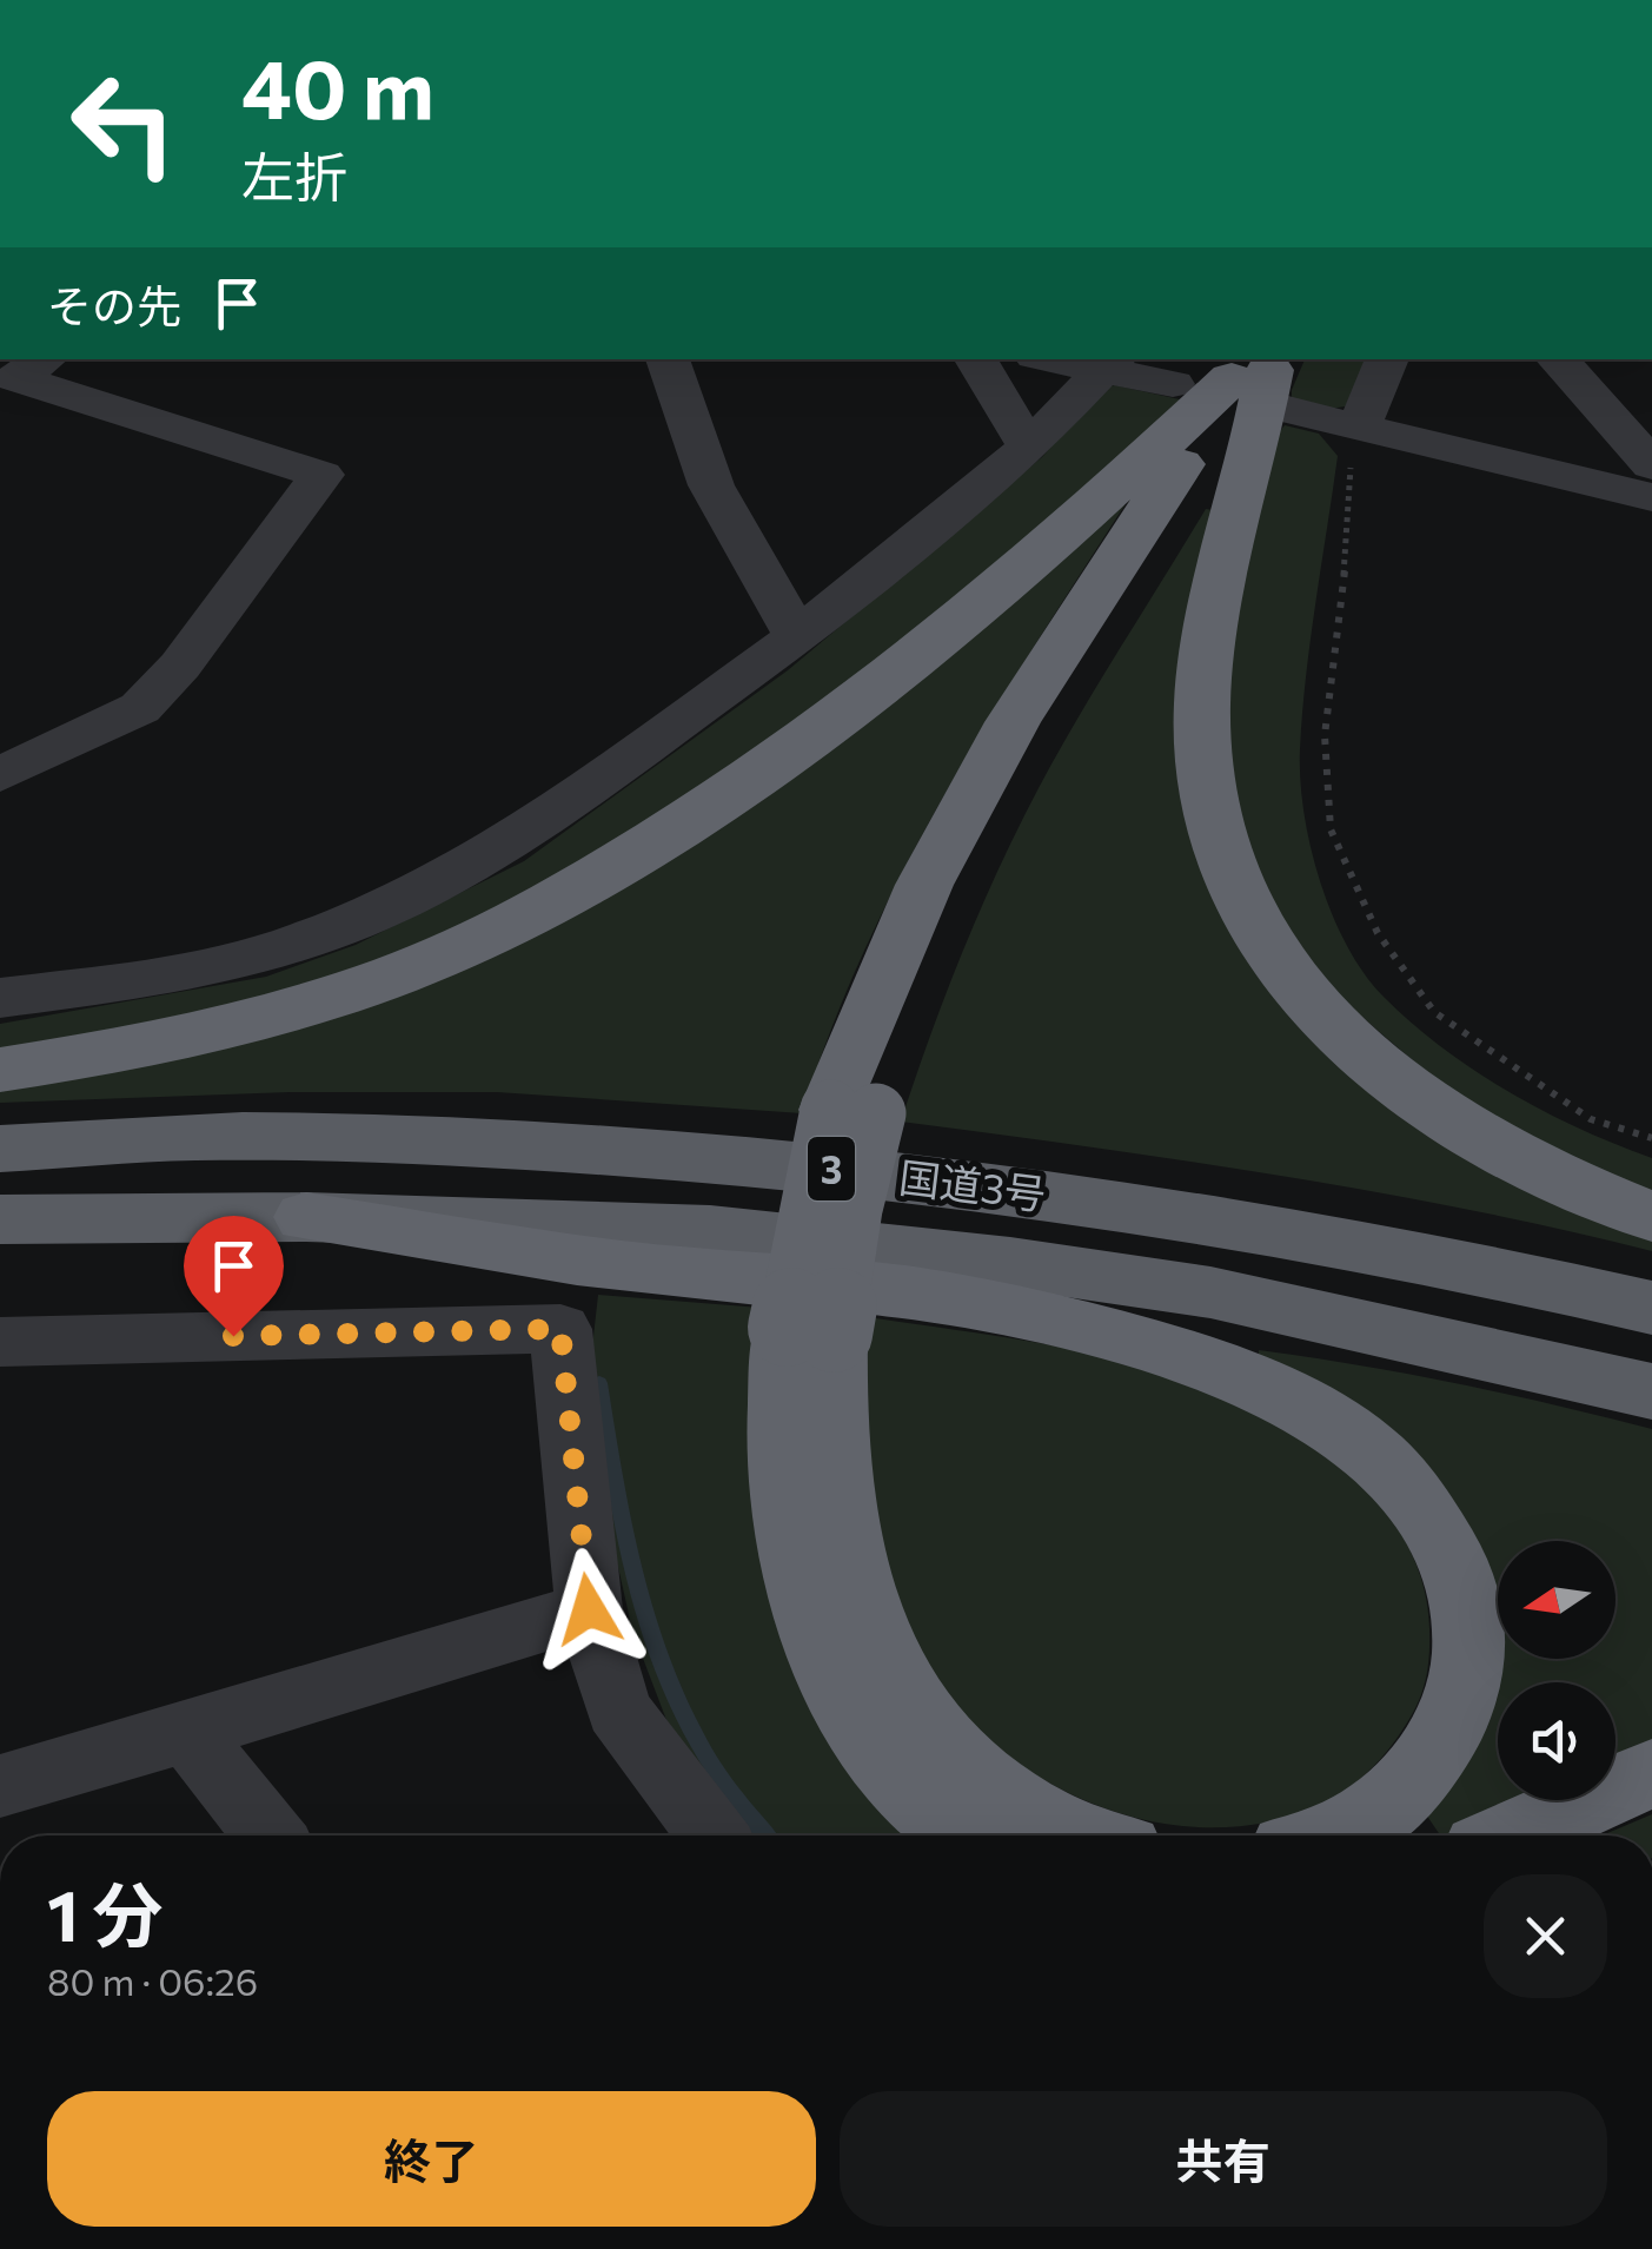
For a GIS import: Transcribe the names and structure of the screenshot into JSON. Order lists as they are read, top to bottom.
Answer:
{
  "streets": {
    "highway": ["3", "国道3号"]
  },
  "crossings": [
    ["3", "国道3号"]
  ],
  "north": "left",
  "page": {
    "turn": ["40 m", "左折"],
    "then": "その先",
    "heading": ["1 分", "80 m · 06:26"],
    "buttons": ["終了", "共有"]
  }
}
